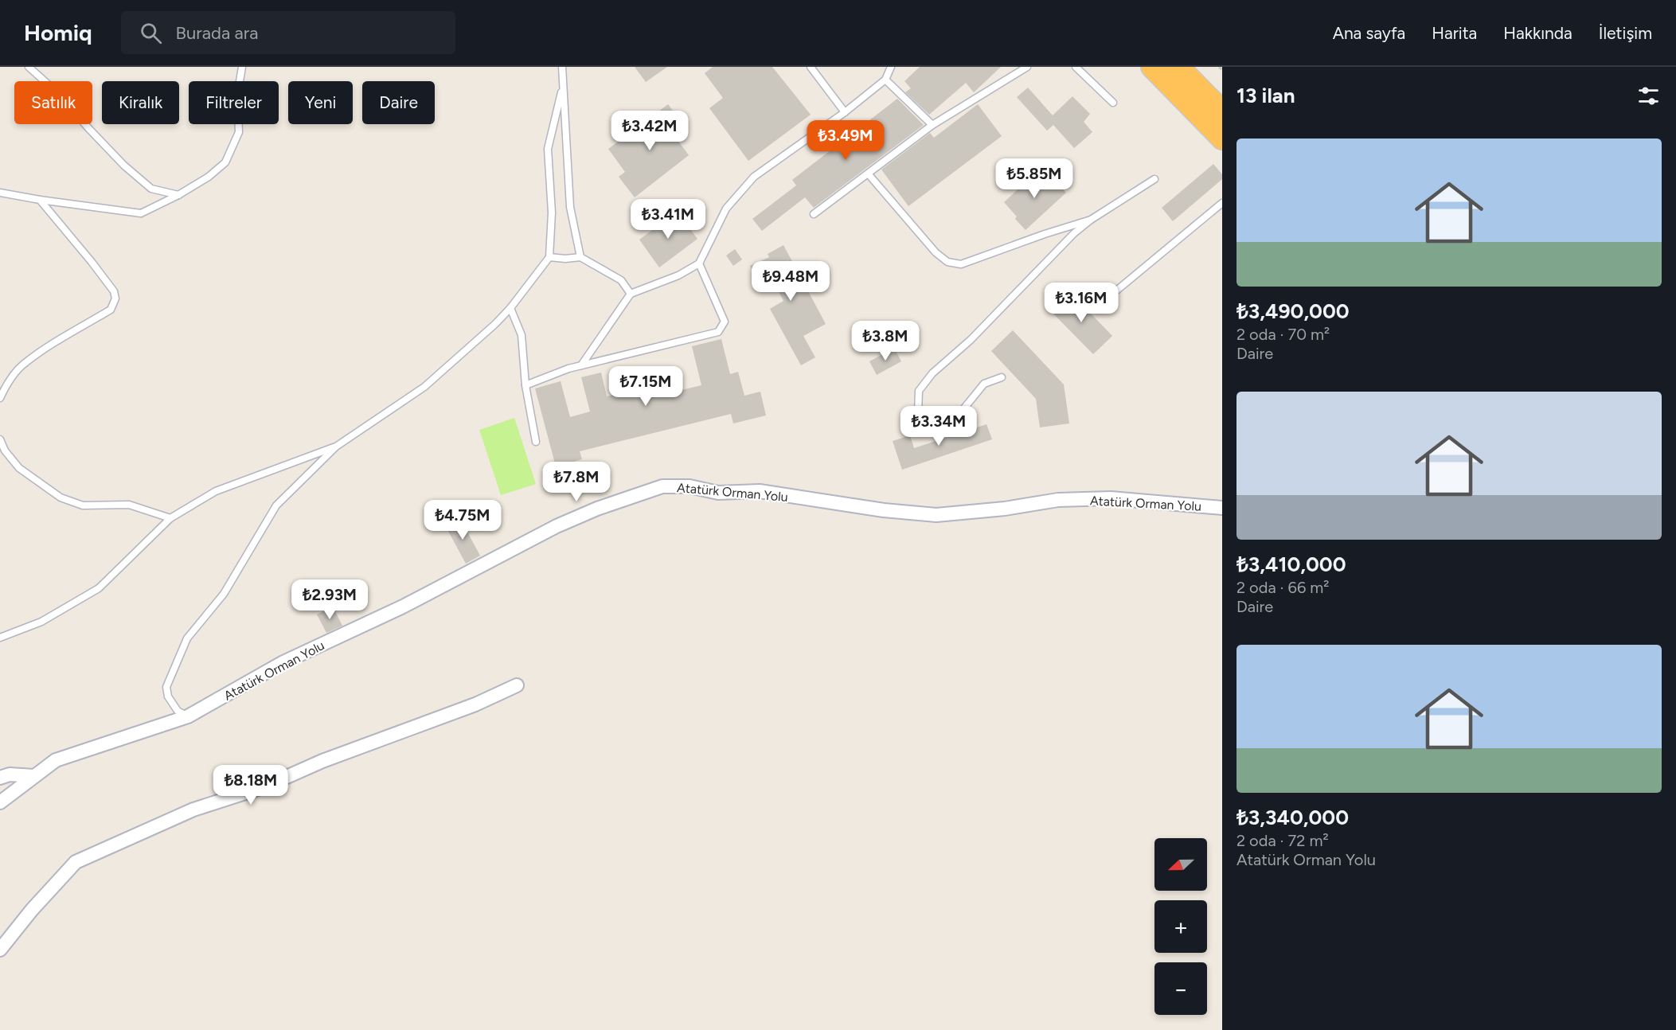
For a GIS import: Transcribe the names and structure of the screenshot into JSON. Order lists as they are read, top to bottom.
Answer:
{
  "streets": {
    "street": ["Atatürk Orman Yolu"]
  },
  "north": "left",
  "page": {
    "header": "Homiq",
    "search": "Burada ara",
    "nav": [
      "Ana sayfa",
      "Harita",
      "Hakkında",
      "İletişim"
    ],
    "heading": "13 ilan",
    "chip": [
      "Satılık",
      "Kiralık",
      "Filtreler",
      "Yeni",
      "Daire"
    ],
    "price": [
      "₺3.42M",
      "₺3.49M",
      "₺5.85M",
      "₺3.41M",
      "₺9.48M",
      "₺3.16M",
      "₺3.8M",
      "₺7.15M",
      "₺3.34M",
      "₺7.8M",
      "₺4.75M",
      "₺2.93M",
      "₺8.18M"
    ],
    "list": [
      {
        "name": "₺3,490,000",
        "note": "2 oda · 70 m² · Daire"
      },
      {
        "name": "₺3,410,000",
        "note": "2 oda · 66 m² · Daire"
      },
      {
        "name": "₺3,340,000",
        "note": "2 oda · 72 m² · Atatürk Orman Yolu"
      }
    ],
    "map_buttons": ["+", "−"]
  }
}
